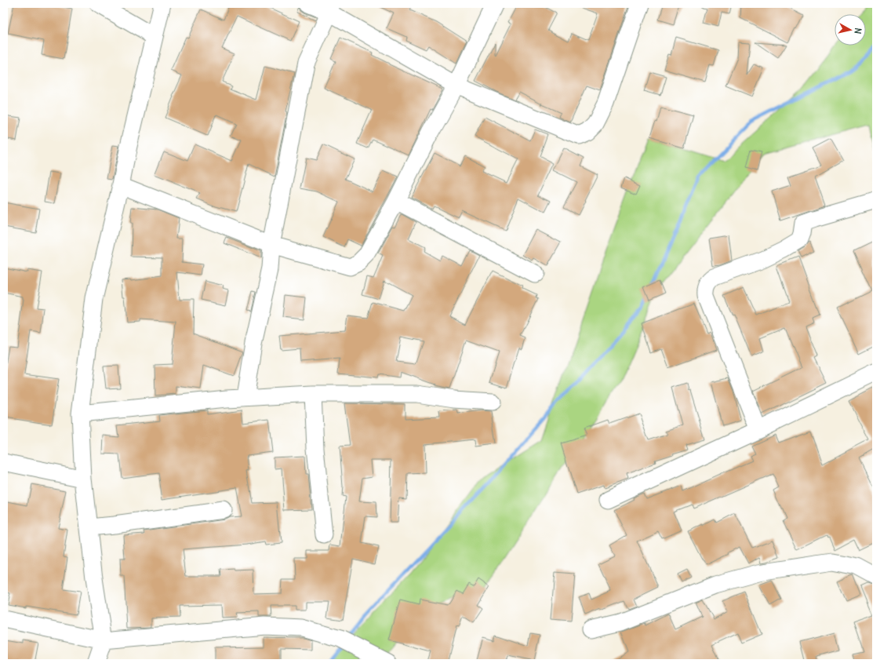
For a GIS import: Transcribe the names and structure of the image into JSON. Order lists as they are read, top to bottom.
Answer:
{
  "north": "right"
}
